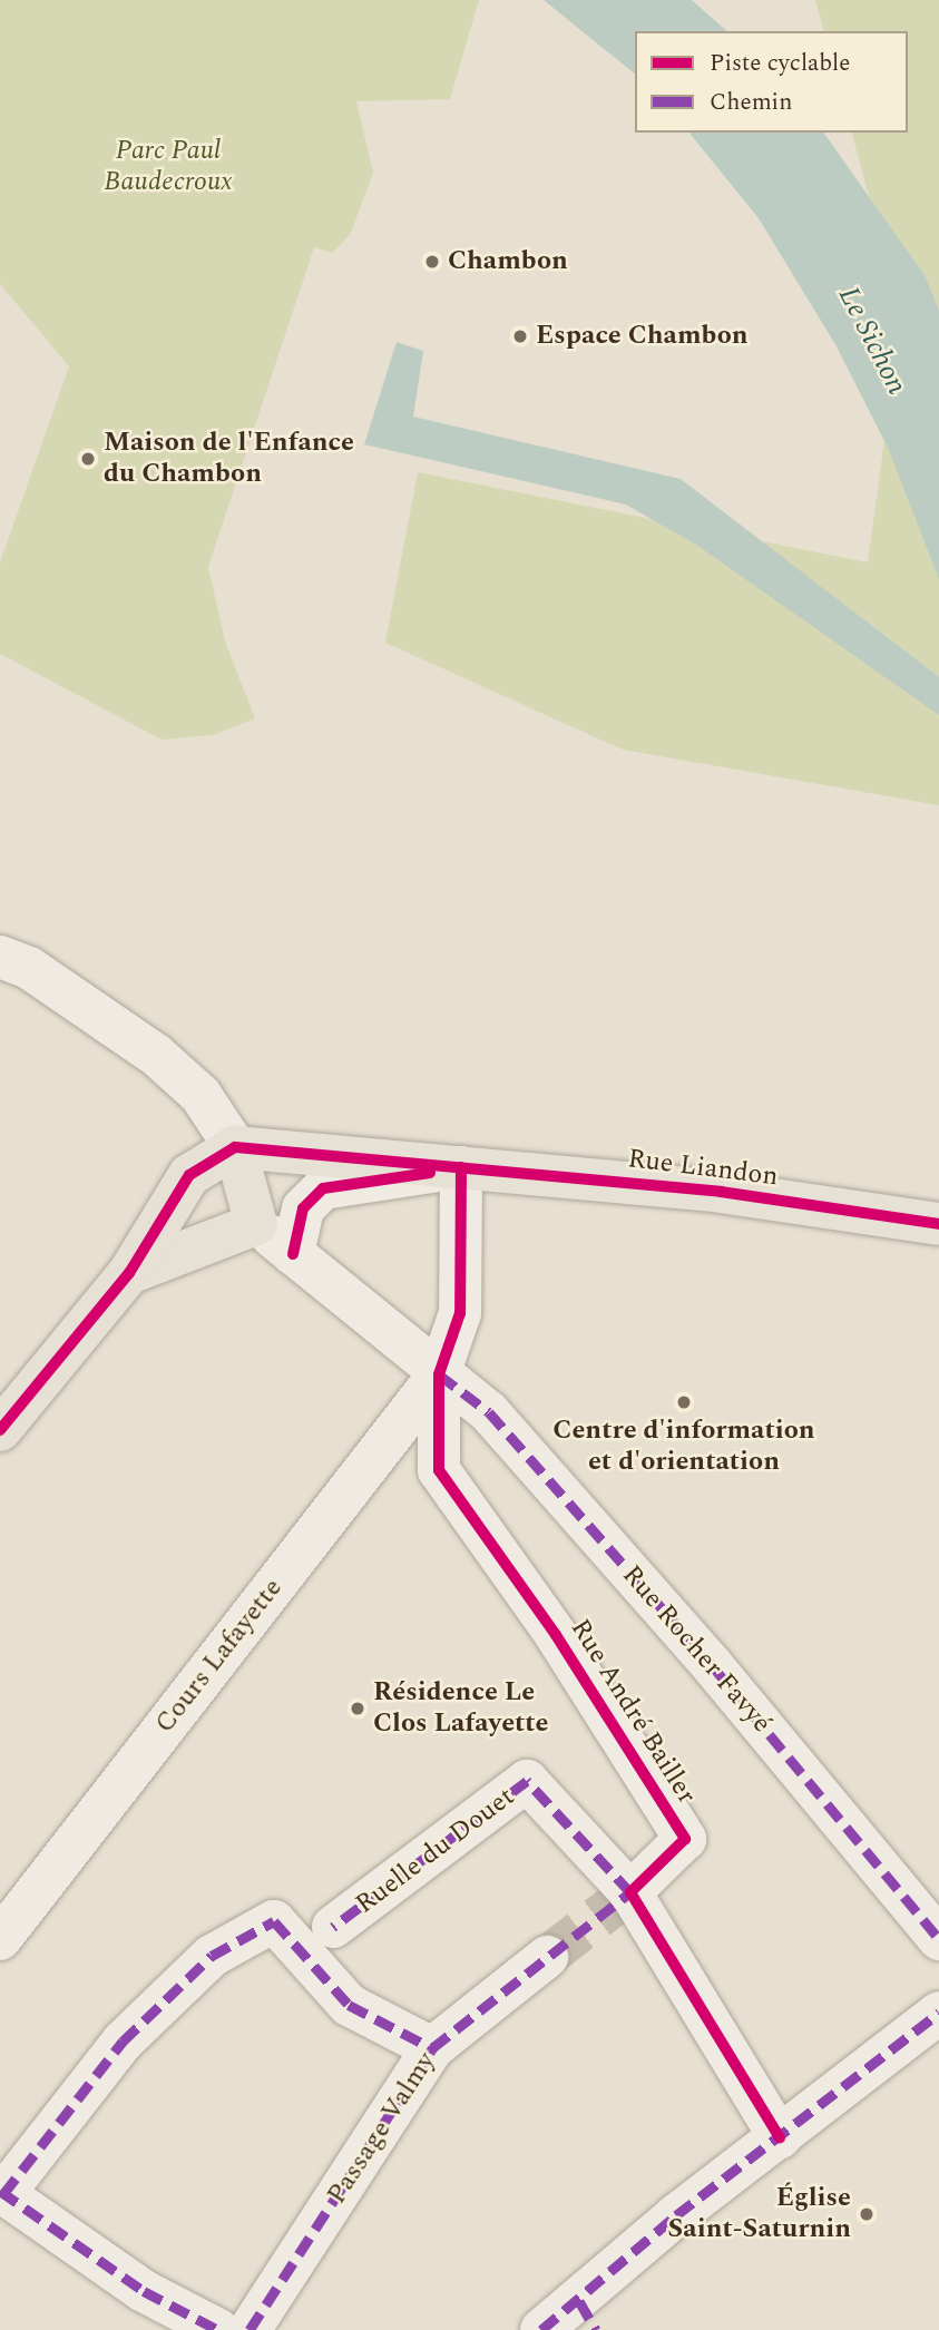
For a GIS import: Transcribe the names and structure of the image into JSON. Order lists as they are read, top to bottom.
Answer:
{
  "streets": {
    "main road": ["Rue Liandon"],
    "street": [
      "Rue Rocher Favyé",
      "Cours Lafayette",
      "Rue André Bailler",
      "Ruelle du Douet",
      "Passage Valmy"
    ]
  },
  "crossings": [
    ["Rue Rocher Favyé", "Cours Lafayette"],
    ["Rue Rocher Favyé", "Rue André Bailler"],
    ["Cours Lafayette", "Rue André Bailler"],
    ["Rue André Bailler", "Ruelle du Douet"]
  ],
  "water": ["Le Sichon"],
  "parks": ["Parc Paul Baudecroux"],
  "places": [
    "Chambon",
    "Espace Chambon",
    "Maison de l'Enfance du Chambon",
    "Centre d'information et d'orientation",
    "Résidence Le Clos Lafayette",
    "Église Saint-Saturnin"
  ],
  "legend": ["Piste cyclable", "Chemin"]
}
